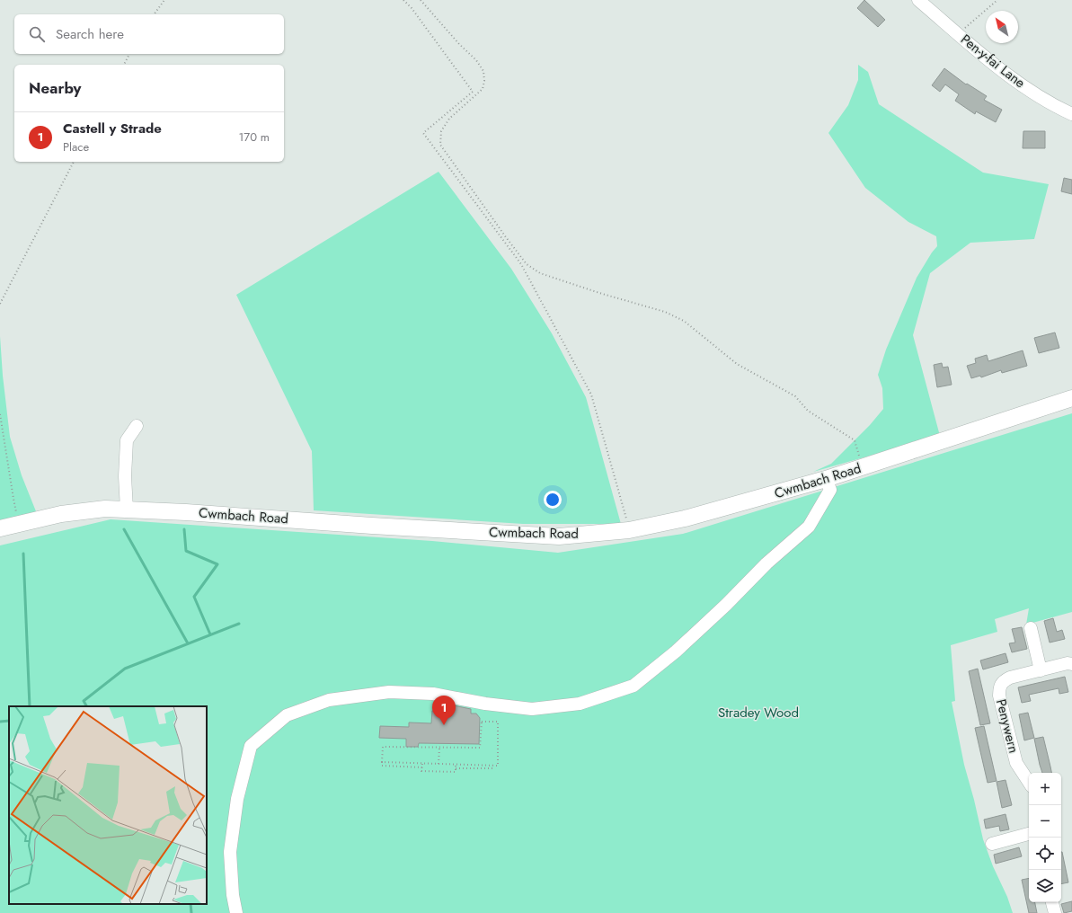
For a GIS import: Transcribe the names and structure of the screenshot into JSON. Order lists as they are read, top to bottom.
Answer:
{
  "streets": {
    "main road": ["Cwmbach Road"],
    "street": ["Pen-y-fai Lane", "Penywern"]
  },
  "parks": ["Stradey Wood"],
  "north": "top left",
  "page": {
    "search": "Search here",
    "heading": "Nearby",
    "list": [
      {
        "mark": "1",
        "name": "Castell y Strade",
        "note": "Place",
        "value": "170 m"
      }
    ],
    "pins": "1",
    "map_buttons": ["+", "−"]
  }
}
